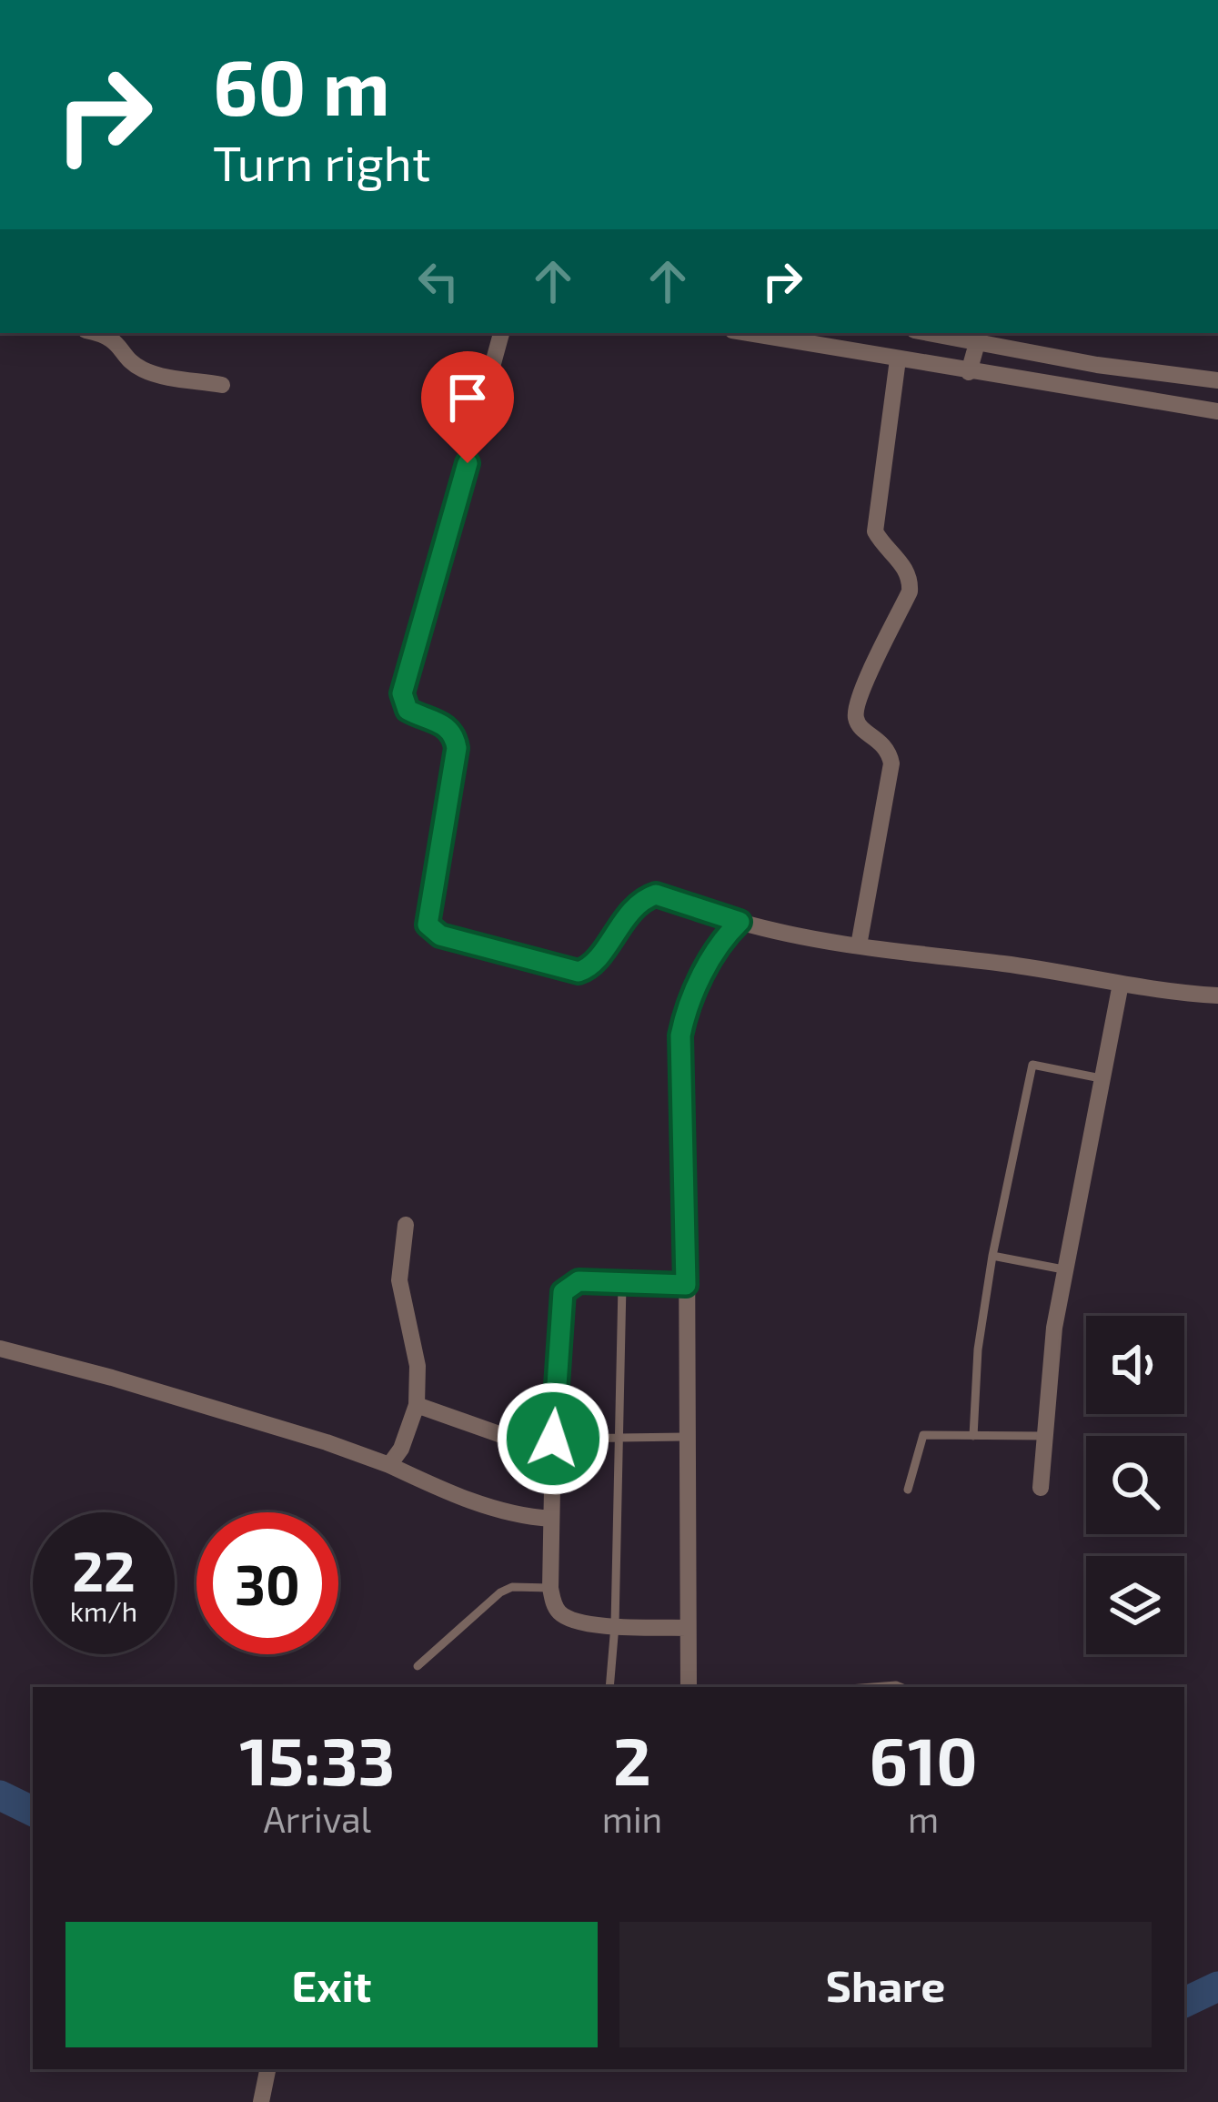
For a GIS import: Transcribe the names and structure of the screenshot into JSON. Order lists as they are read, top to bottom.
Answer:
{
  "page": {
    "turn": ["60 m", "Turn right"],
    "speed": "22 km/h",
    "limit": "30",
    "eta": [
      "15:33",
      "Arrival",
      "2",
      "min",
      "610",
      "m"
    ],
    "buttons": ["Exit", "Share"]
  }
}
